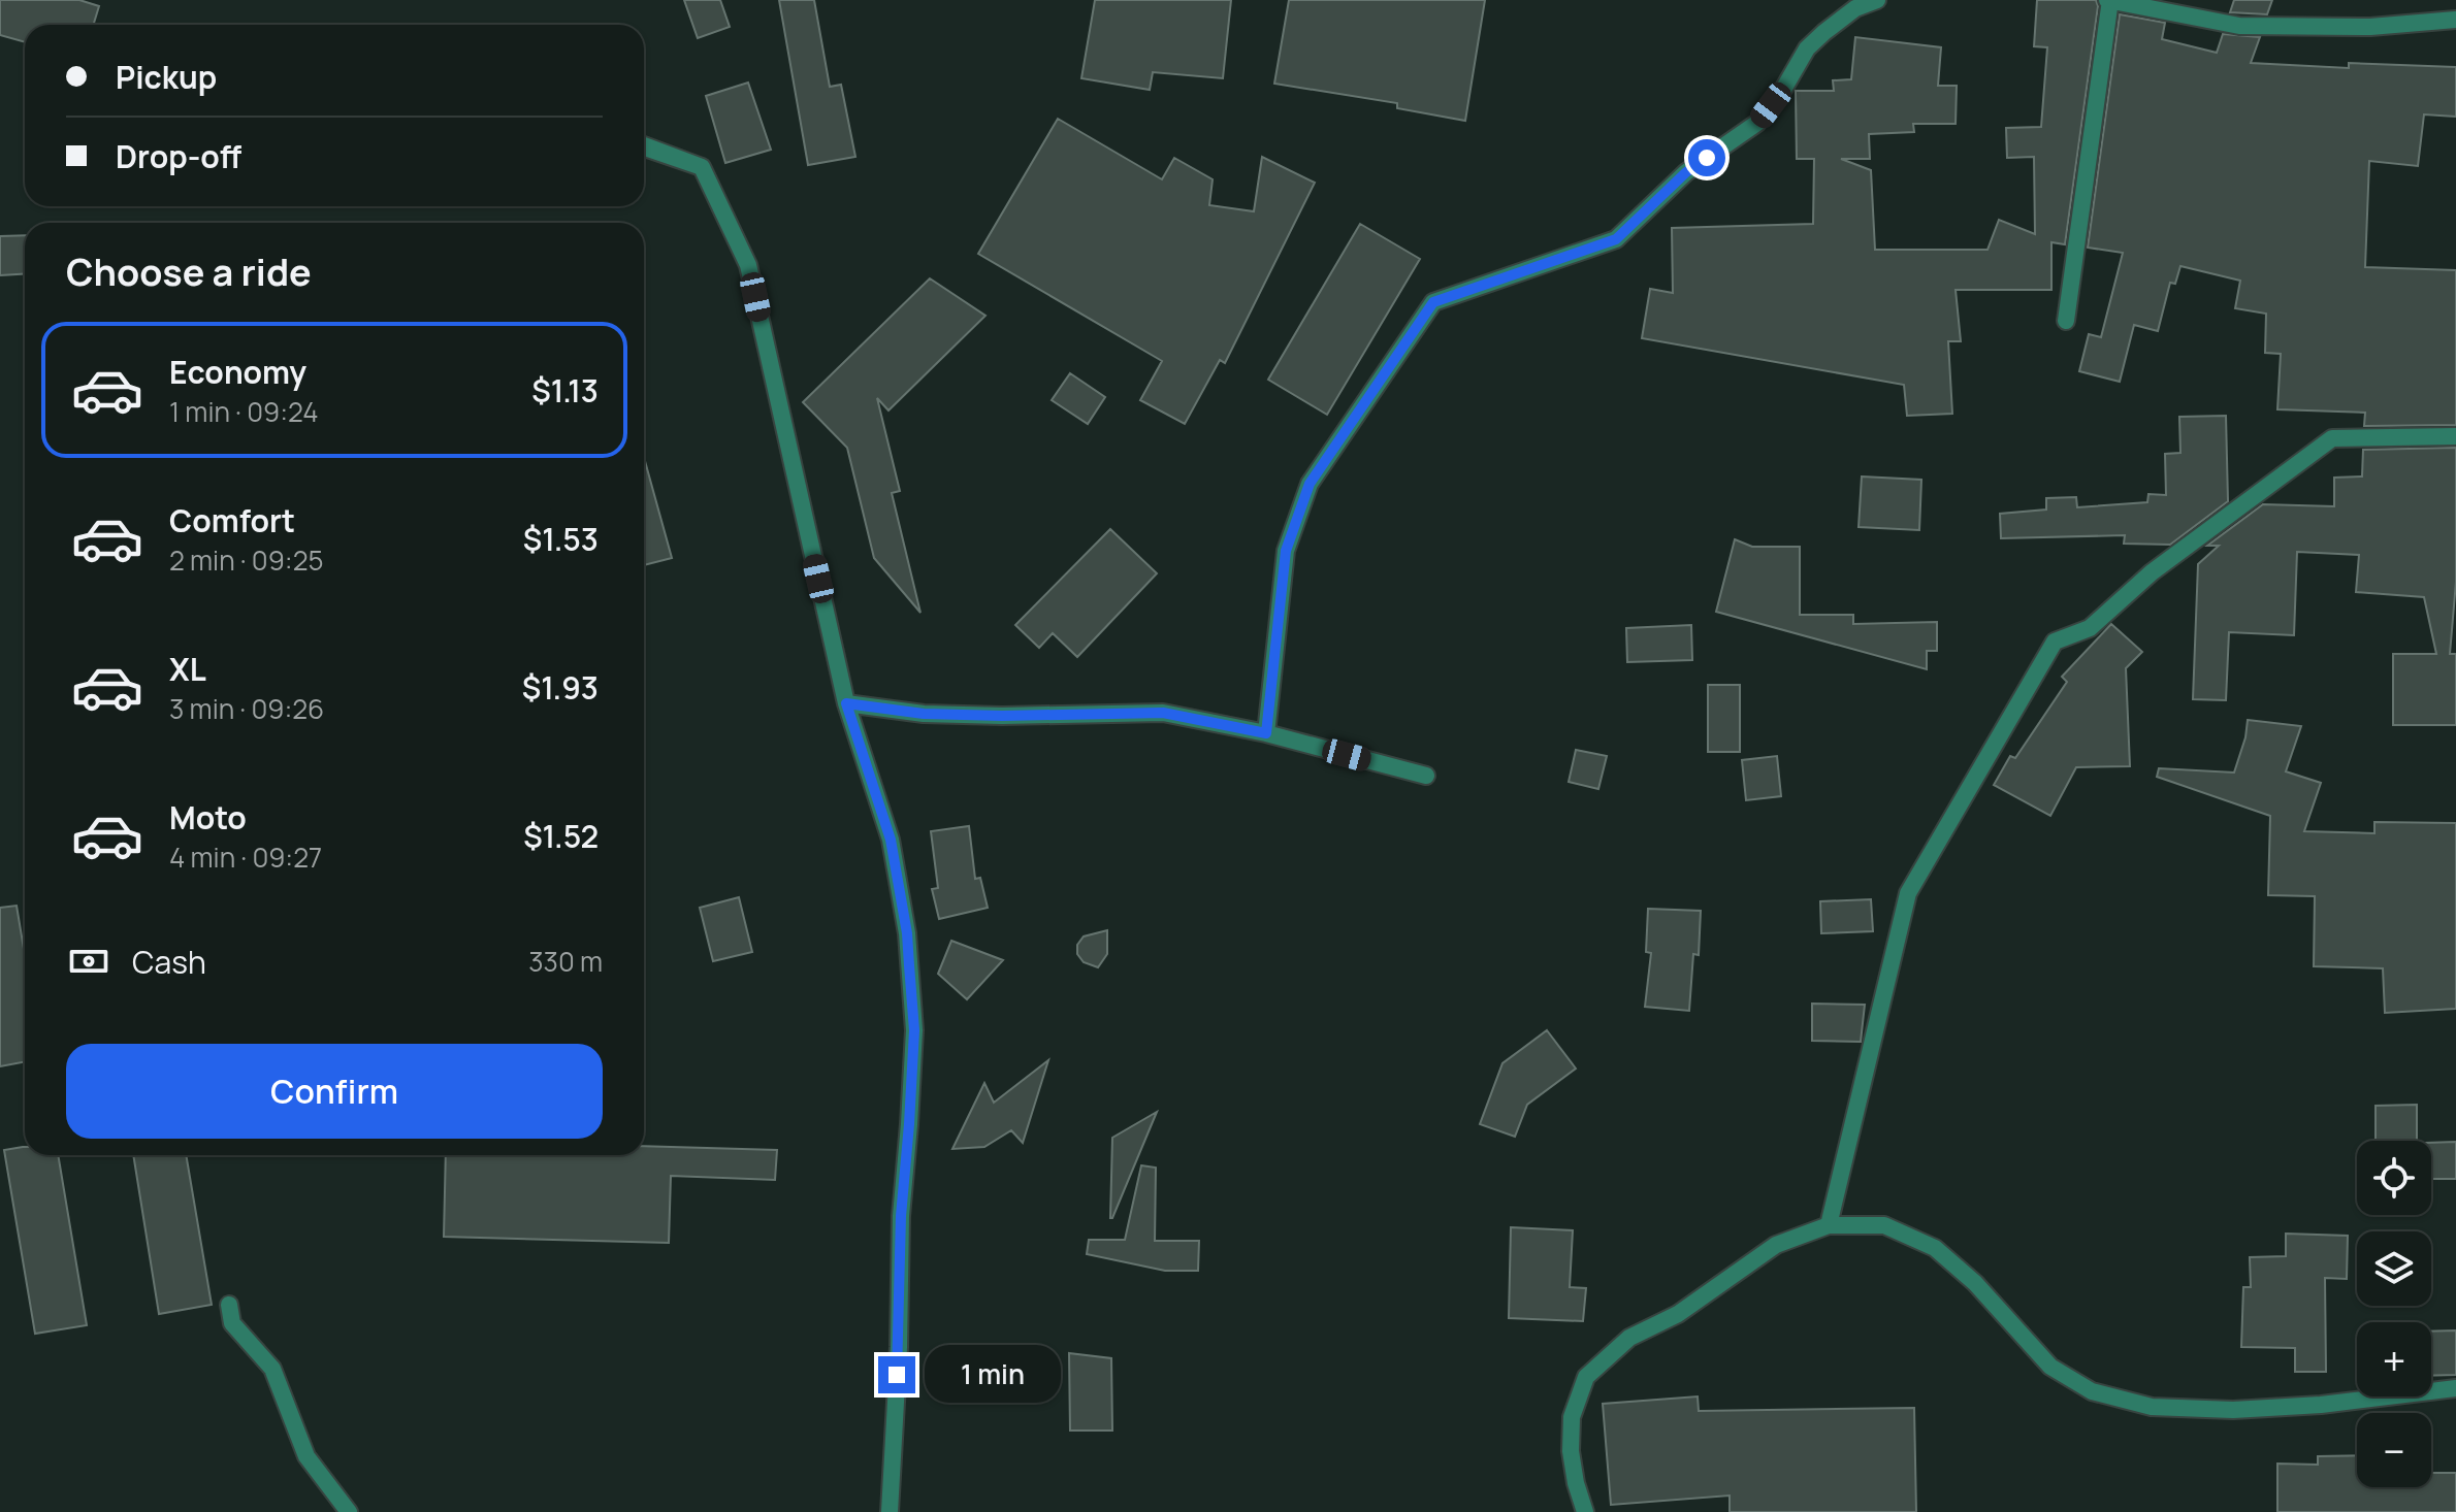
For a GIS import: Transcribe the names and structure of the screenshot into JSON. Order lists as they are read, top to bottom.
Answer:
{
  "page": {
    "banner": ["Pickup", "Drop-off"],
    "heading": "Choose a ride",
    "list": [
      {
        "name": "Economy",
        "note": "1 min · 09:24",
        "value": "$1.13"
      },
      {
        "name": "Comfort",
        "note": "2 min · 09:25",
        "value": "$1.53"
      },
      {
        "name": "XL",
        "note": "3 min · 09:26",
        "value": "$1.93"
      },
      {
        "name": "Moto",
        "note": "4 min · 09:27",
        "value": "$1.52"
      }
    ],
    "pay": ["Cash", "330 m"],
    "buttons": "Confirm",
    "map_buttons": ["+", "−"],
    "bubble": "1 min"
  }
}
